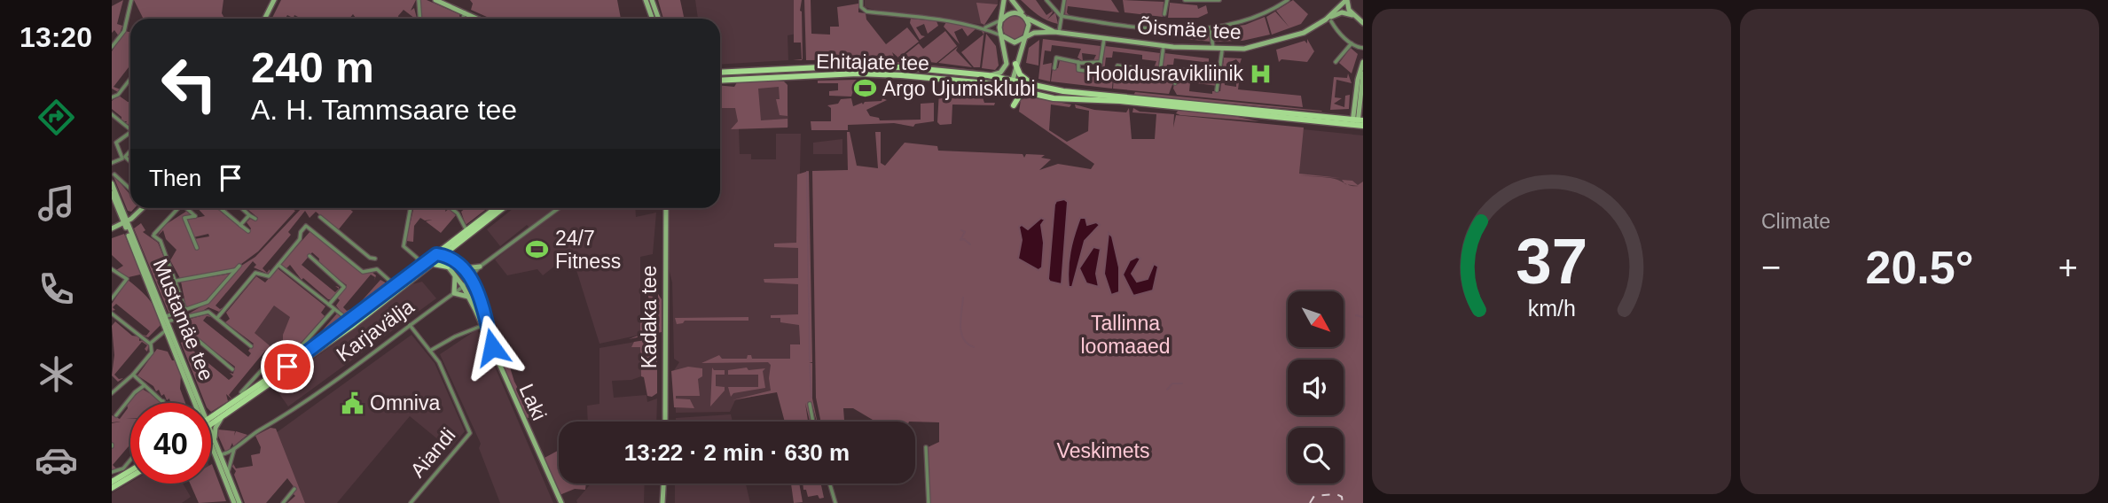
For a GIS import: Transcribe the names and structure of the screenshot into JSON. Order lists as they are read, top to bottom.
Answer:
{
  "streets": {
    "main road": [
      "Õismäe tee",
      "Ehitajate tee",
      "Kadaka tee",
      "Mustamäe tee",
      "Laki"
    ],
    "street": ["Karjavälja", "Aiandi"]
  },
  "crossings": [
    ["Mustamäe tee", "Karjavälja"],
    ["Karjavälja", "Laki"],
    ["Karjavälja", "Aiandi"]
  ],
  "parks": ["Tallinna loomaaed", "Veskimets"],
  "places": {
    "hospital": ["Hooldusravikliinik"],
    "sports": ["Argo Ujumisklubi", "24/7 Fitness"],
    "public building": ["Omniva"]
  },
  "north": "bottom right",
  "page": {
    "tabs": "13:20",
    "tile": "Climate",
    "turn": ["240 m", "A. H. Tammsaare tee"],
    "then": "Then",
    "heat": ["−", "20.5°", "+"],
    "limit": "40",
    "trip": "13:22 · 2 min · 630 m",
    "gauge": ["37", "km/h"]
  }
}
